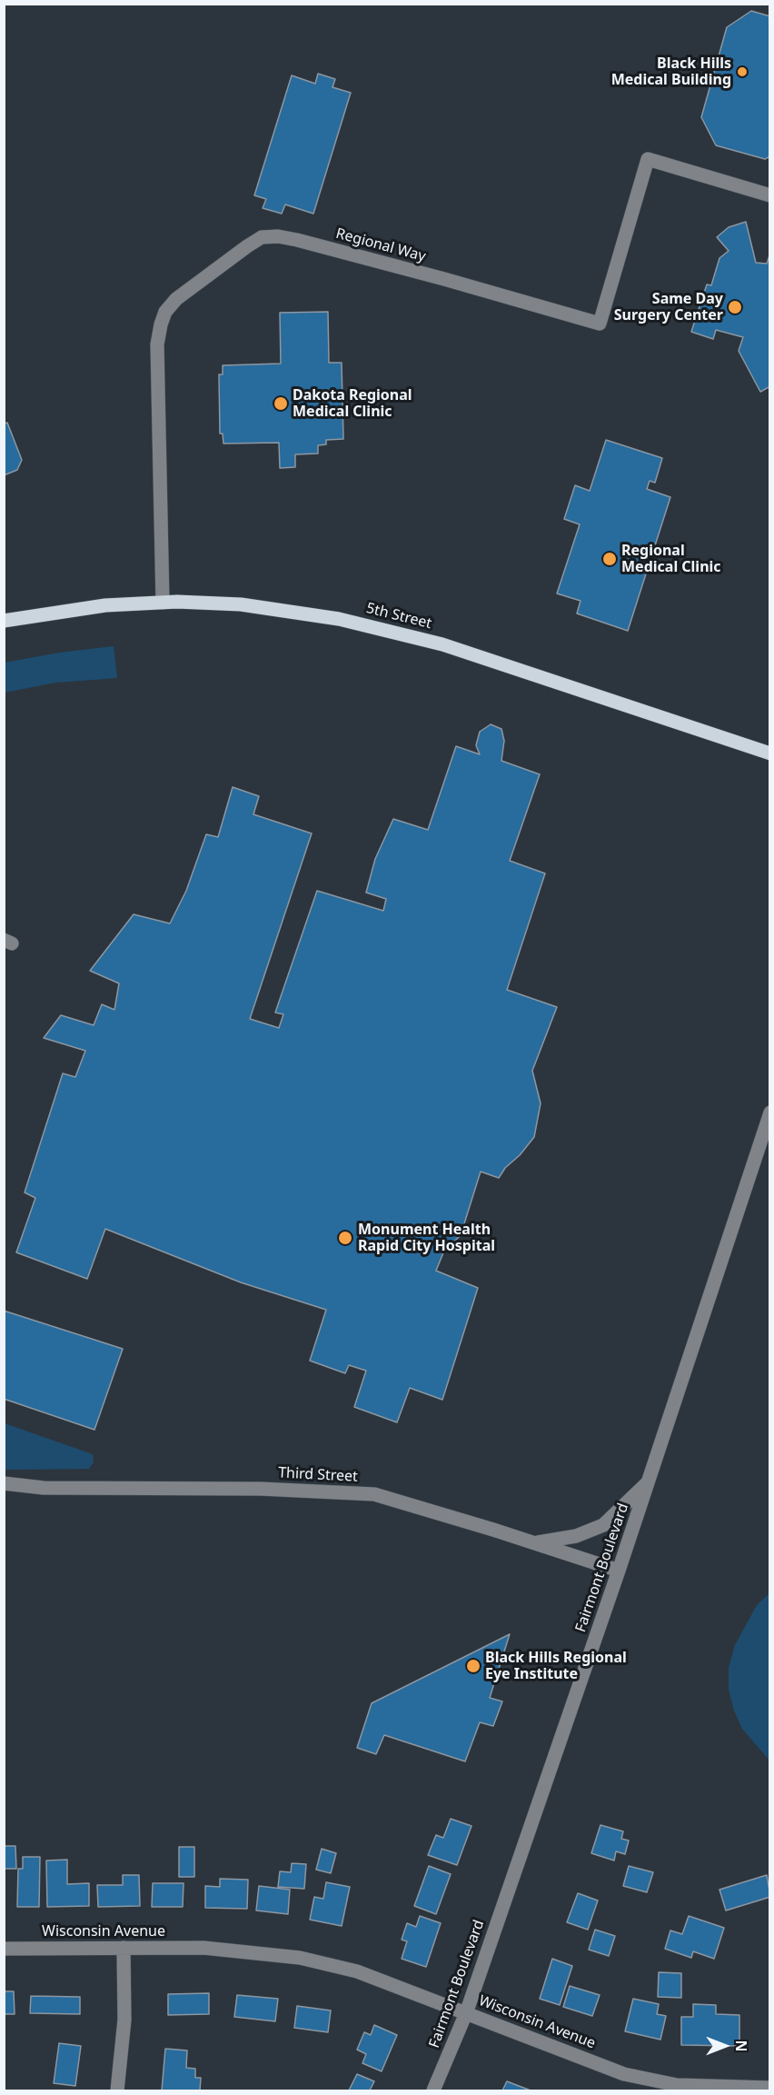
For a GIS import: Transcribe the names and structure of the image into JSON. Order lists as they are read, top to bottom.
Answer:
{
  "streets": {
    "main road": ["5th Street"],
    "street": [
      "Regional Way",
      "Third Street",
      "Fairmont Boulevard",
      "Wisconsin Avenue"
    ]
  },
  "crossings": [
    ["Regional Way", "5th Street"],
    ["Third Street", "Fairmont Boulevard"],
    ["Fairmont Boulevard", "Wisconsin Avenue"]
  ],
  "places": [
    "Black Hills Medical Building",
    "Same Day Surgery Center",
    "Dakota Regional Medical Clinic",
    "Regional Medical Clinic",
    "Monument Health Rapid City Hospital",
    "Black Hills Regional Eye Institute"
  ],
  "north": "right"
}
